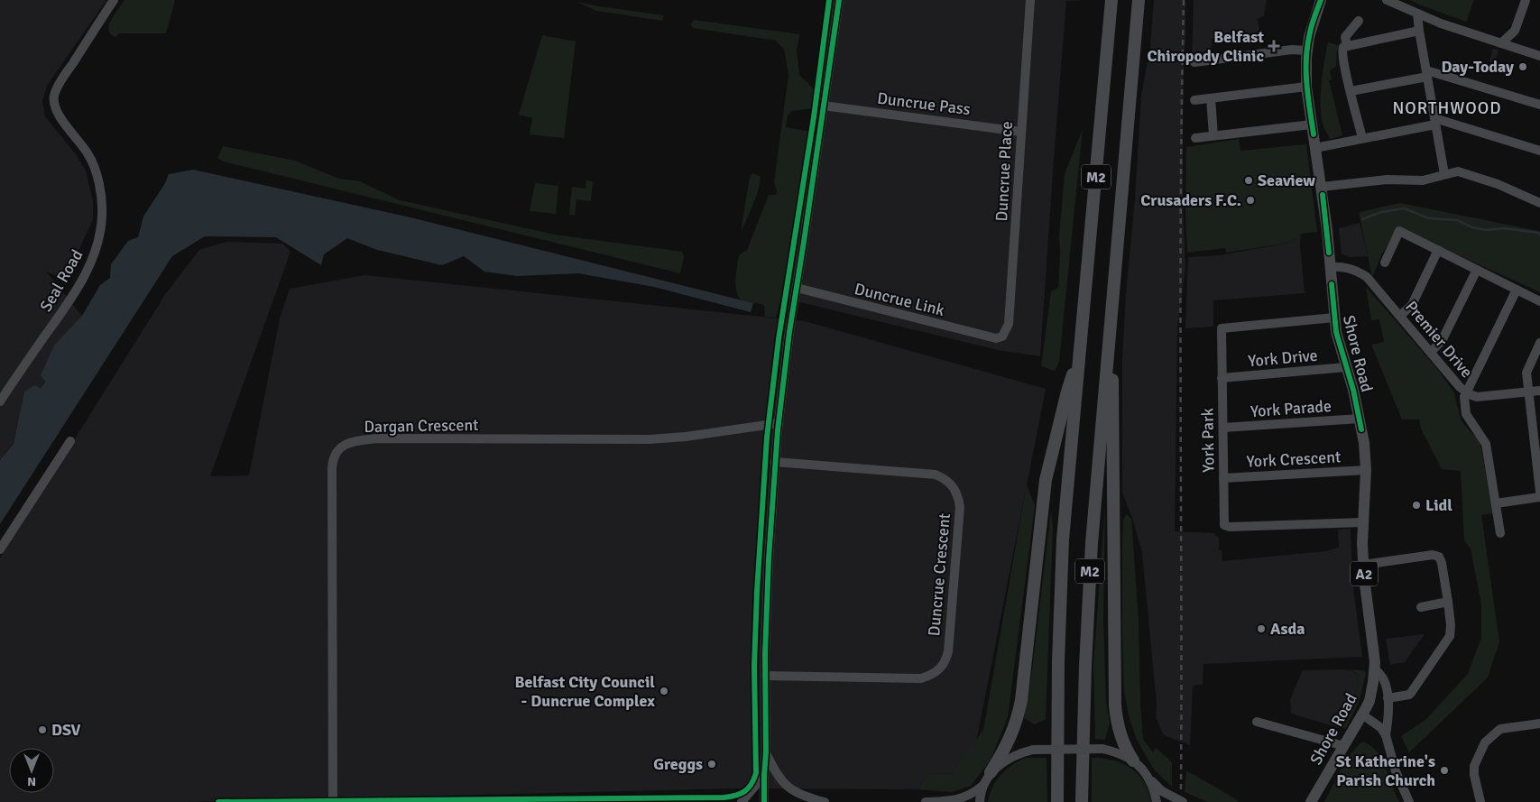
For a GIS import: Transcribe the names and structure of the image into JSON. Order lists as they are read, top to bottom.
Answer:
{
  "streets": {
    "highway": ["M2"],
    "main road": ["Shore Road", "A2"],
    "street": [
      "Duncrue Pass",
      "Duncrue Place",
      "Seal Road",
      "Duncrue Link",
      "Premier Drive",
      "York Drive",
      "York Parade",
      "Dargan Crescent",
      "York Park",
      "York Crescent",
      "Duncrue Crescent"
    ]
  },
  "crossings": [
    ["Duncrue Pass", "Duncrue Place"],
    ["Duncrue Place", "Duncrue Link"],
    ["Premier Drive", "Shore Road"],
    ["Shore Road", "York Drive"],
    ["Shore Road", "York Parade"],
    ["Shore Road", "York Park"],
    ["Shore Road", "York Crescent"],
    ["York Drive", "York Park"],
    ["York Parade", "York Park"],
    ["York Park", "York Crescent"]
  ],
  "districts": ["NORTHWOOD"],
  "places": {
    "health": ["Belfast Chiropody Clinic"],
    "other": [
      "Day-Today",
      "Seaview",
      "Crusaders F.C.",
      "Lidl",
      "Asda",
      "Belfast City Council - Duncrue Complex",
      "DSV",
      "Greggs",
      "St Katherine's Parish Church"
    ]
  },
  "north": "bottom"
}
